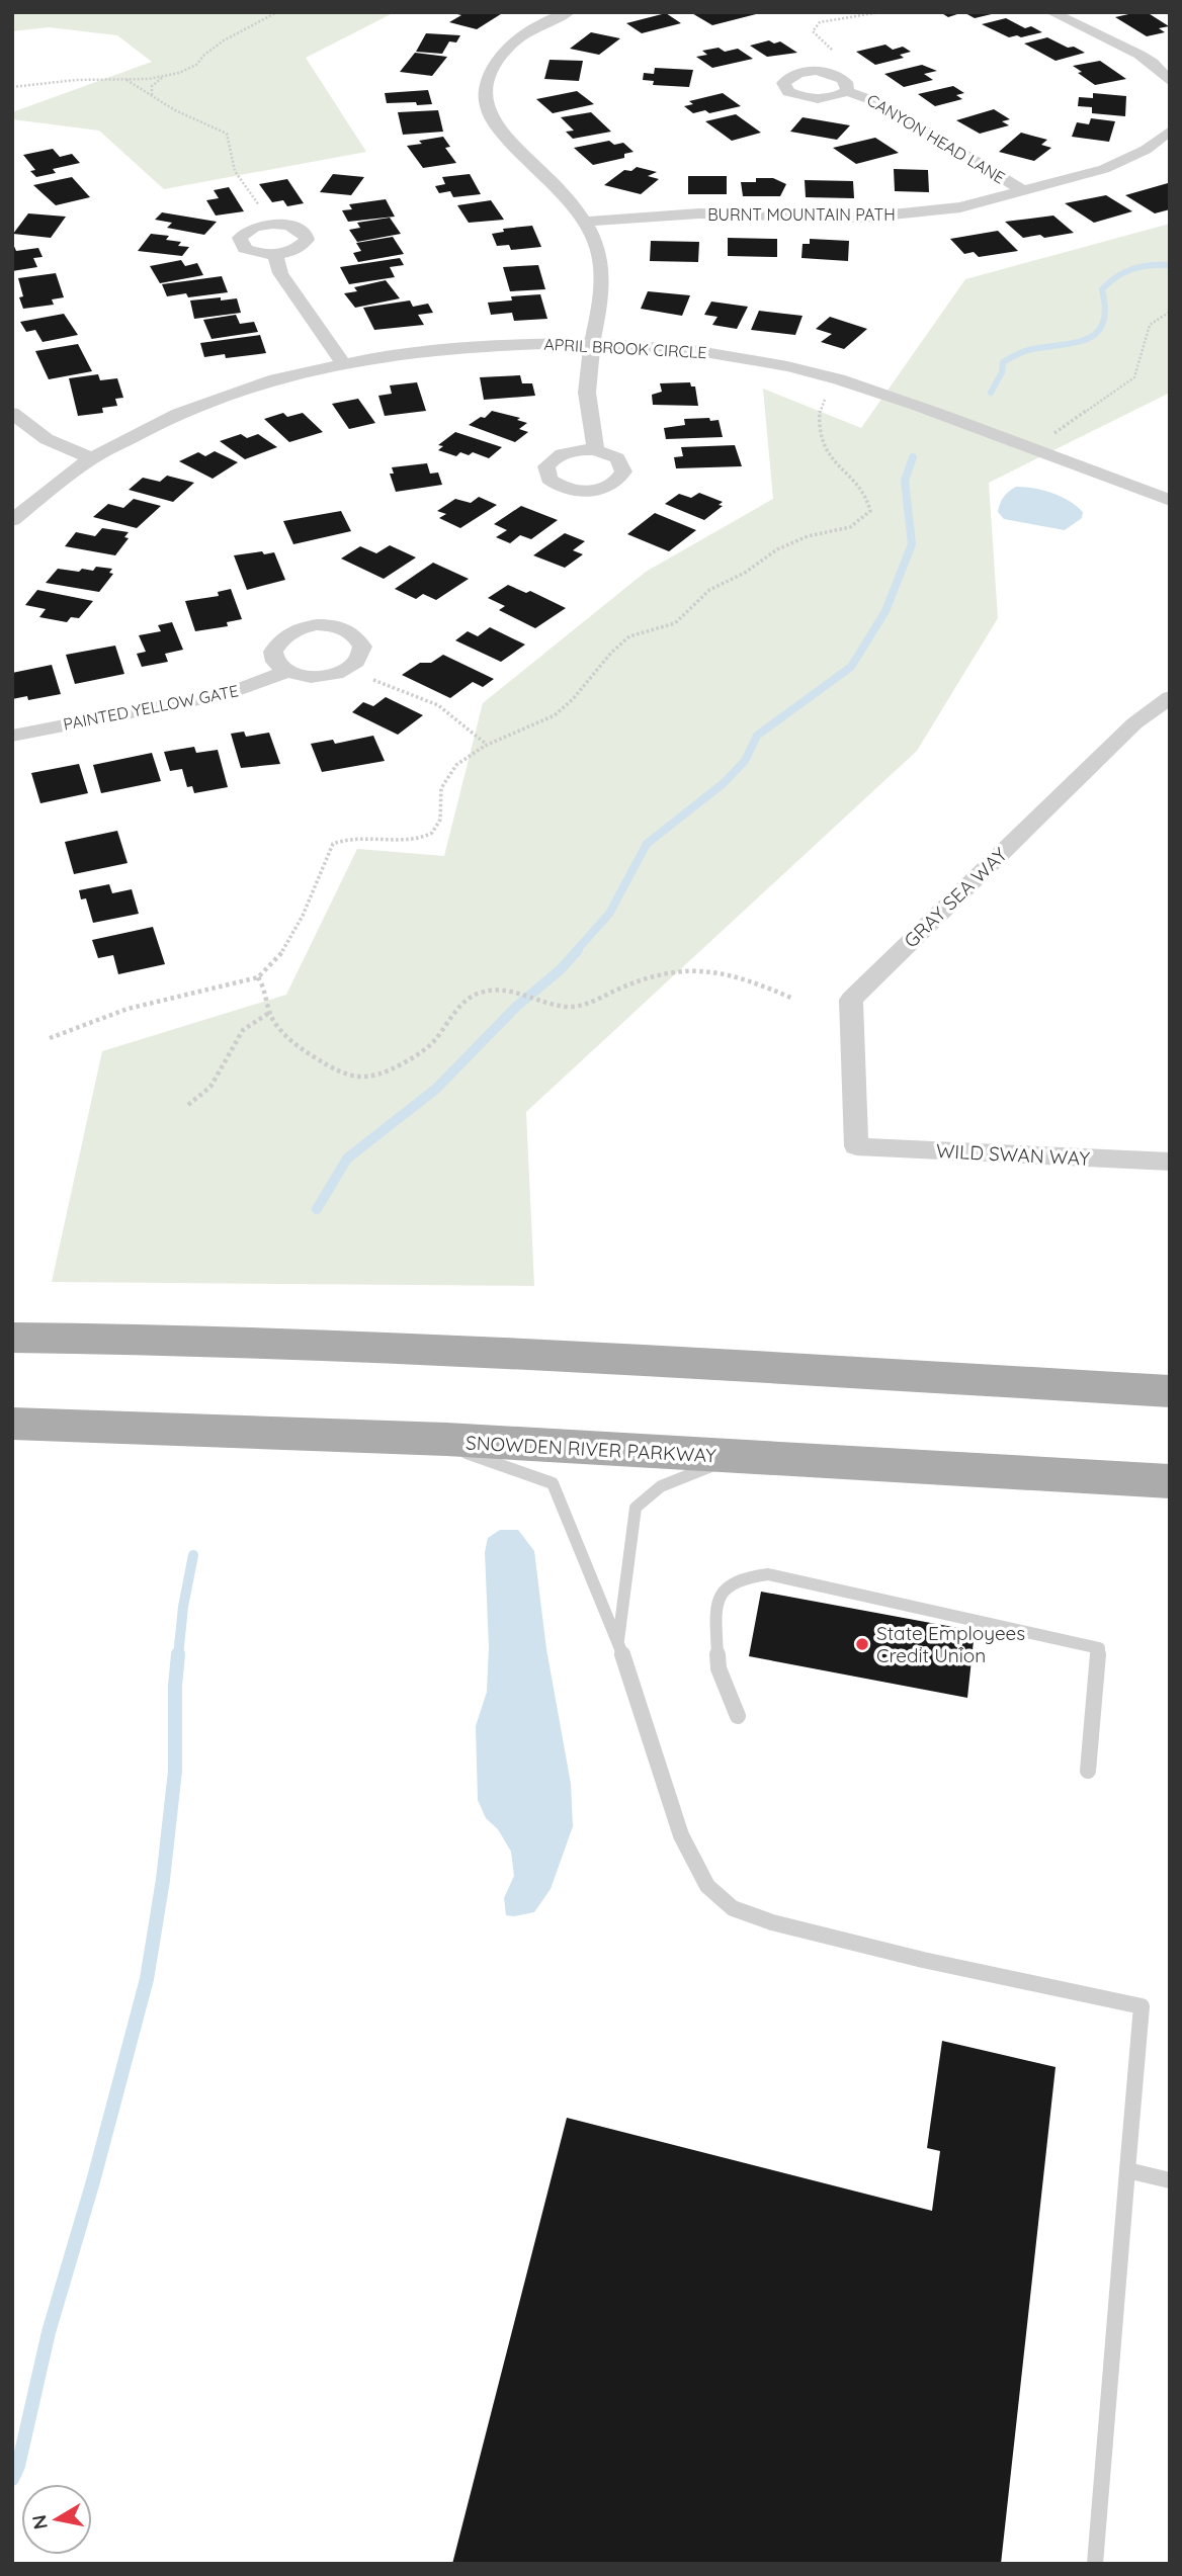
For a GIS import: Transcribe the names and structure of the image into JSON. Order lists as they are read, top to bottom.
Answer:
{
  "streets": {
    "main road": ["SNOWDEN RIVER PARKWAY"],
    "street": [
      "CANYON HEAD LANE",
      "BURNT MOUNTAIN PATH",
      "APRIL BROOK CIRCLE",
      "PAINTED YELLOW GATE",
      "GRAY SEA WAY",
      "WILD SWAN WAY"
    ]
  },
  "crossings": [
    ["CANYON HEAD LANE", "BURNT MOUNTAIN PATH"],
    ["GRAY SEA WAY", "WILD SWAN WAY"]
  ],
  "places": ["State Employees Credit Union"],
  "north": "left"
}
